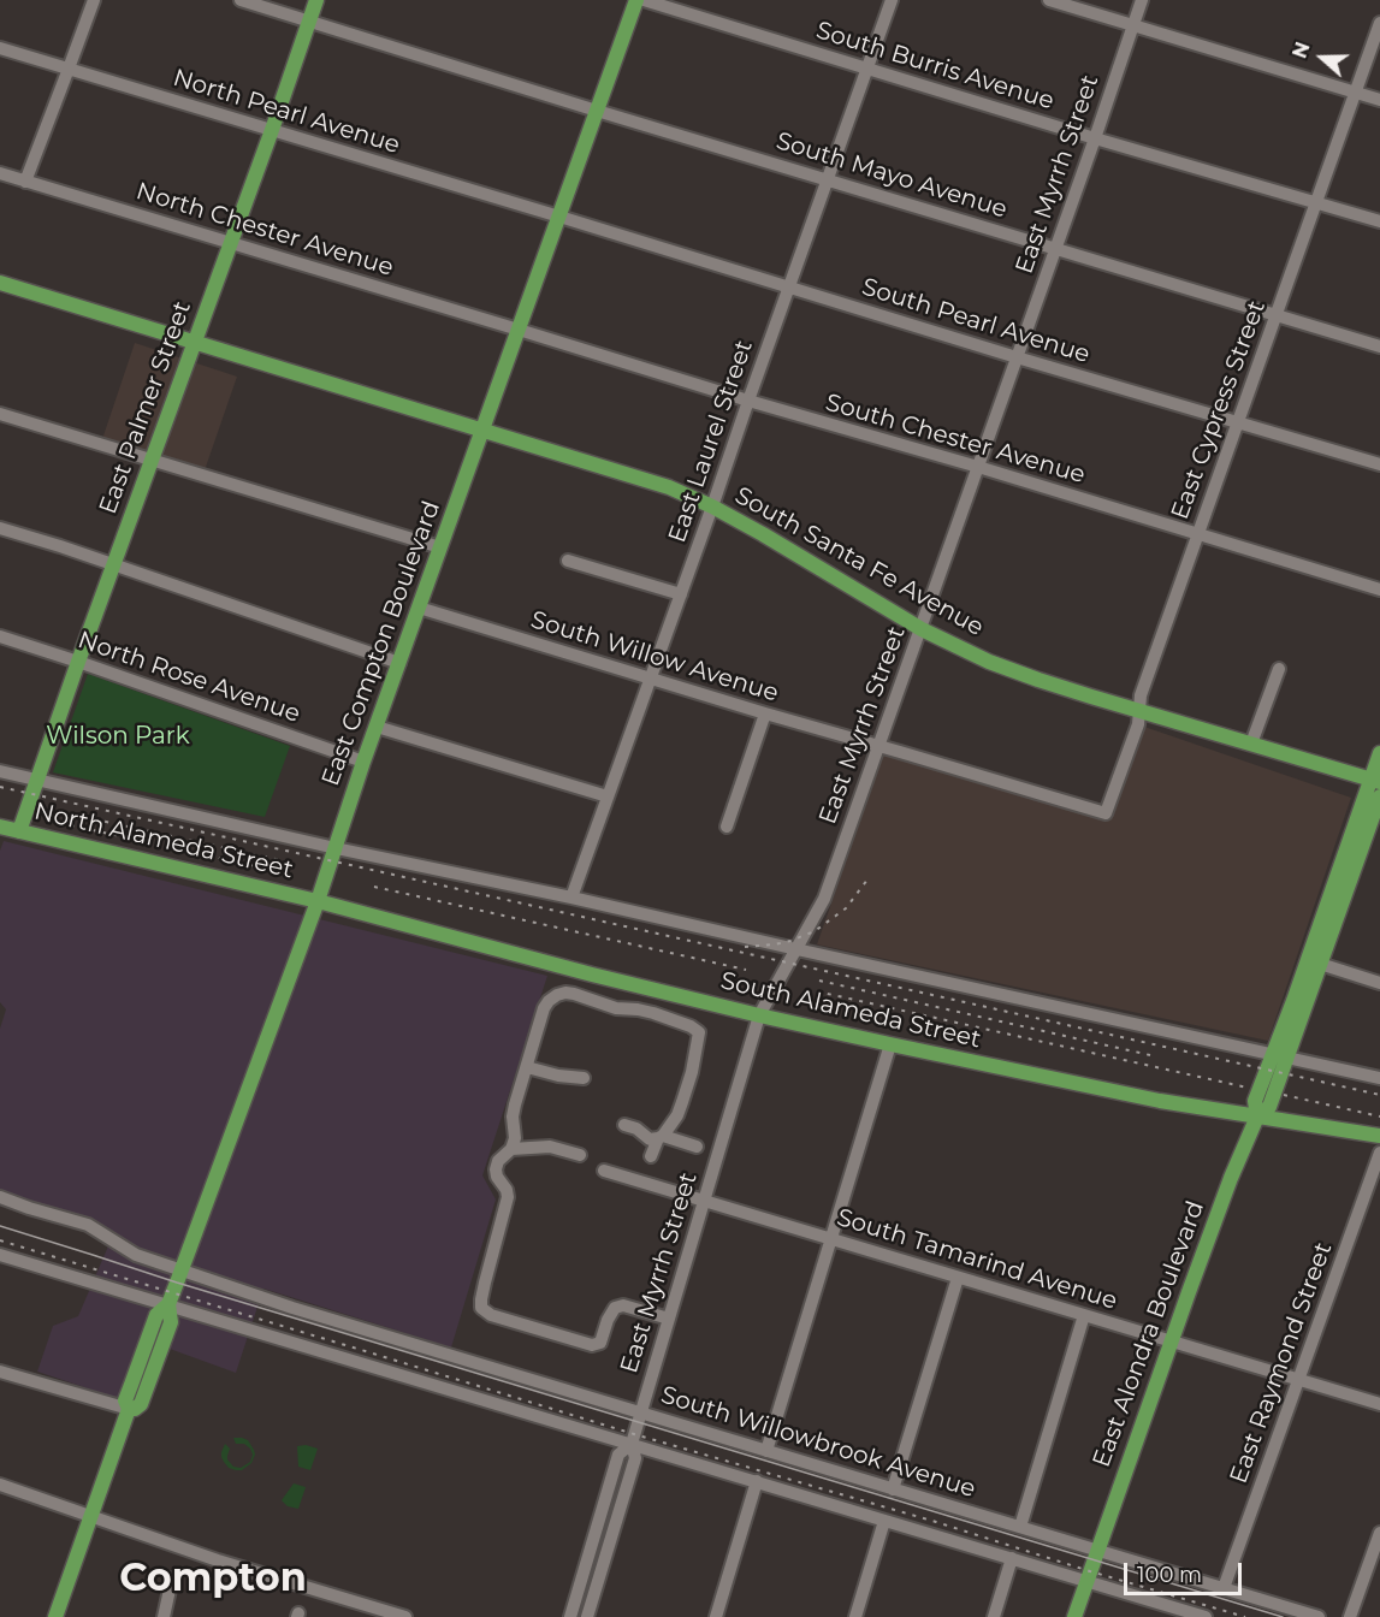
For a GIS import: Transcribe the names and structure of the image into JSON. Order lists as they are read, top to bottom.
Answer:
{
  "streets": {
    "main road": [
      "East Palmer Street",
      "South Santa Fe Avenue",
      "East Compton Boulevard",
      "North Alameda Street",
      "South Alameda Street",
      "East Alondra Boulevard"
    ],
    "street": [
      "South Burris Avenue",
      "North Pearl Avenue",
      "East Myrrh Street",
      "South Mayo Avenue",
      "North Chester Avenue",
      "South Pearl Avenue",
      "East Cypress Street",
      "South Chester Avenue",
      "East Laurel Street",
      "South Willow Avenue",
      "North Rose Avenue",
      "South Tamarind Avenue",
      "East Raymond Street",
      "South Willowbrook Avenue"
    ]
  },
  "crossings": [
    ["South Burris Avenue", "East Myrrh Street"],
    ["South Burris Avenue", "East Cypress Street"],
    ["South Burris Avenue", "East Laurel Street"],
    ["North Pearl Avenue", "South Pearl Avenue"],
    ["North Pearl Avenue", "East Palmer Street"],
    ["North Pearl Avenue", "East Compton Boulevard"],
    ["East Myrrh Street", "South Mayo Avenue"],
    ["East Myrrh Street", "South Pearl Avenue"],
    ["East Myrrh Street", "South Chester Avenue"],
    ["East Myrrh Street", "South Santa Fe Avenue"],
    ["East Myrrh Street", "South Willow Avenue"],
    ["East Myrrh Street", "South Alameda Street"],
    ["East Myrrh Street", "South Tamarind Avenue"],
    ["East Myrrh Street", "South Willowbrook Avenue"],
    ["South Mayo Avenue", "East Palmer Street"],
    ["South Mayo Avenue", "East Cypress Street"],
    ["South Mayo Avenue", "East Laurel Street"],
    ["South Mayo Avenue", "East Compton Boulevard"],
    ["North Chester Avenue", "East Palmer Street"],
    ["North Chester Avenue", "South Chester Avenue"],
    ["North Chester Avenue", "East Compton Boulevard"],
    ["South Pearl Avenue", "East Cypress Street"],
    ["South Pearl Avenue", "East Laurel Street"],
    ["South Pearl Avenue", "East Compton Boulevard"],
    ["East Palmer Street", "South Santa Fe Avenue"],
    ["East Palmer Street", "North Rose Avenue"],
    ["East Palmer Street", "North Alameda Street"],
    ["East Cypress Street", "South Chester Avenue"],
    ["East Cypress Street", "South Santa Fe Avenue"],
    ["East Cypress Street", "South Willow Avenue"],
    ["South Chester Avenue", "East Laurel Street"],
    ["South Chester Avenue", "East Compton Boulevard"],
    ["East Laurel Street", "South Santa Fe Avenue"],
    ["East Laurel Street", "South Willow Avenue"],
    ["East Laurel Street", "South Alameda Street"],
    ["South Santa Fe Avenue", "East Compton Boulevard"],
    ["South Santa Fe Avenue", "East Alondra Boulevard"],
    ["East Compton Boulevard", "South Willow Avenue"],
    ["East Compton Boulevard", "North Rose Avenue"],
    ["East Compton Boulevard", "North Alameda Street"],
    ["East Compton Boulevard", "South Alameda Street"],
    ["East Compton Boulevard", "South Willowbrook Avenue"],
    ["North Alameda Street", "South Alameda Street"],
    ["South Alameda Street", "East Alondra Boulevard"],
    ["South Tamarind Avenue", "East Alondra Boulevard"],
    ["South Tamarind Avenue", "East Raymond Street"],
    ["East Alondra Boulevard", "South Willowbrook Avenue"],
    ["East Raymond Street", "South Willowbrook Avenue"]
  ],
  "districts": ["Compton"],
  "parks": ["Wilson Park"],
  "scale_bar": "100 m",
  "north": "left"
}
